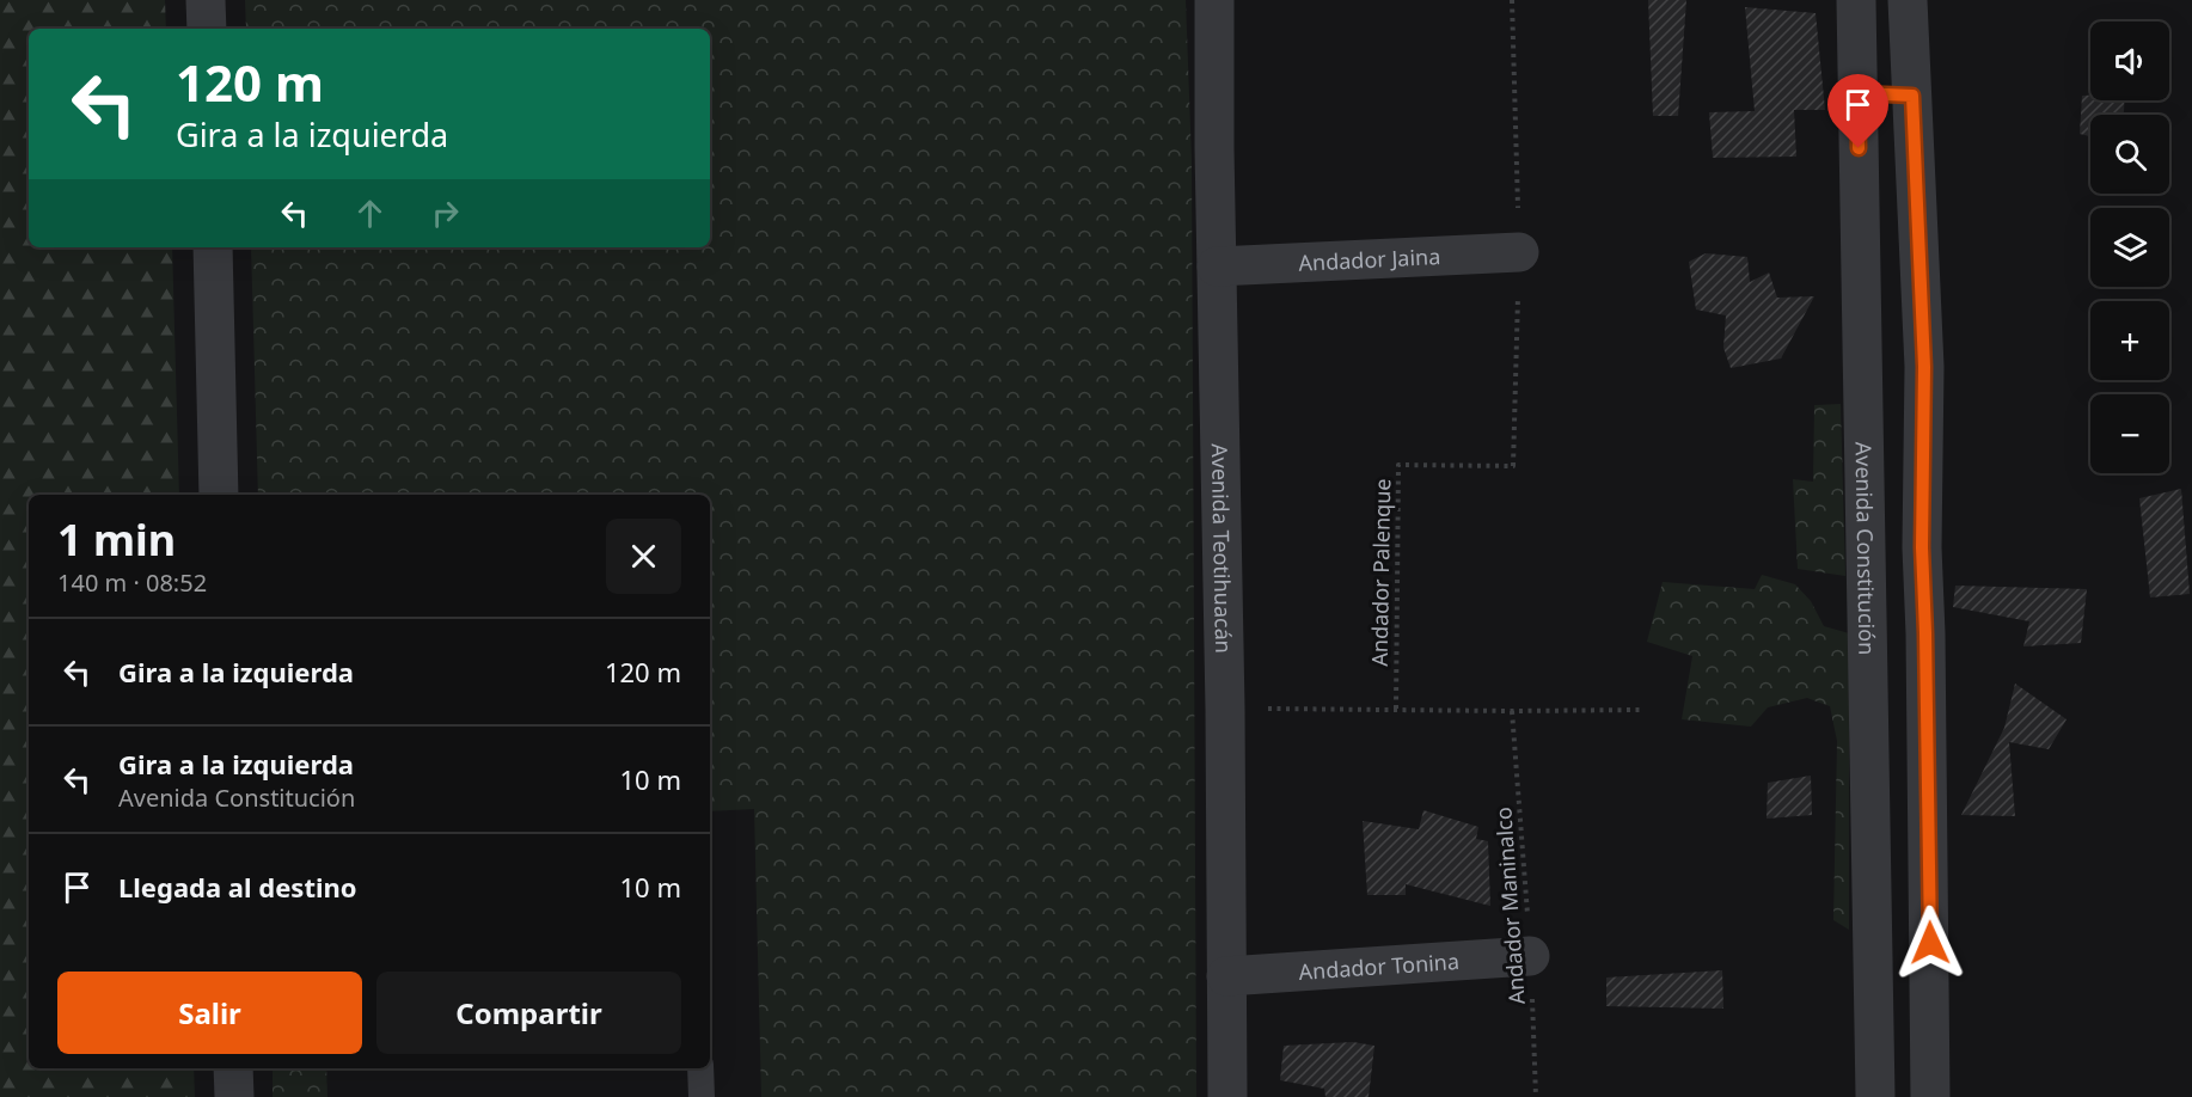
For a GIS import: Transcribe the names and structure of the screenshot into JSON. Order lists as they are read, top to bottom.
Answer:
{
  "streets": {
    "street": [
      "Andador Jaina",
      "Avenida Teotihuacán",
      "Avenida Constitución",
      "Andador Tonina"
    ],
    "path": ["Andador Palenque", "Andador Maninalco"]
  },
  "crossings": [
    ["Andador Jaina", "Avenida Teotihuacán"],
    ["Avenida Teotihuacán", "Andador Tonina"],
    ["Andador Maninalco", "Andador Tonina"]
  ],
  "page": {
    "map_buttons": ["+", "−"],
    "turn": ["120 m", "Gira a la izquierda"],
    "heading": ["1 min", "140 m · 08:52"],
    "list": [
      {
        "name": "Gira a la izquierda",
        "value": "120 m"
      },
      {
        "name": "Gira a la izquierda",
        "note": "Avenida Constitución",
        "value": "10 m"
      },
      {
        "name": "Llegada al destino",
        "value": "10 m"
      }
    ],
    "buttons": ["Salir", "Compartir"]
  }
}
